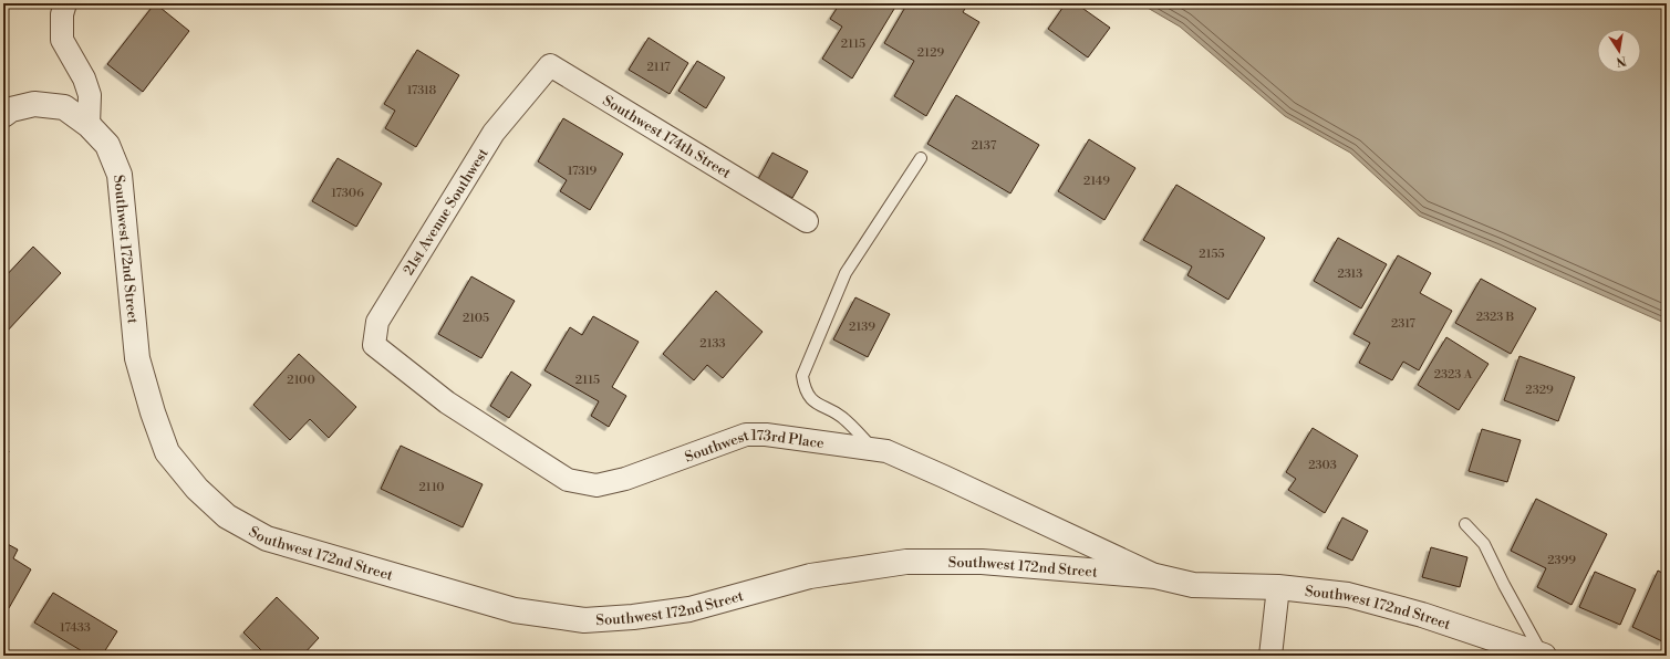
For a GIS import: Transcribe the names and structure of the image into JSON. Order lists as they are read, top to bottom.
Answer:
{
  "streets": {
    "street": [
      "Southwest 174th Street",
      "21st Avenue Southwest",
      "Southwest 172nd Street",
      "Southwest 173rd Place"
    ]
  },
  "crossings": [
    ["Southwest 174th Street", "21st Avenue Southwest"],
    ["21st Avenue Southwest", "Southwest 173rd Place"],
    ["Southwest 172nd Street", "Southwest 173rd Place"]
  ],
  "house_numbers": [
    "2115",
    "2129",
    "2117",
    "17318",
    "2137",
    "17319",
    "2149",
    "17306",
    "2155",
    "2313",
    "2323 B",
    "2105",
    "2317",
    "2139",
    "2133",
    "2323 A",
    "2100",
    "2115",
    "2329",
    "2303",
    "2110",
    "2399",
    "17433"
  ],
  "north": "bottom"
}
